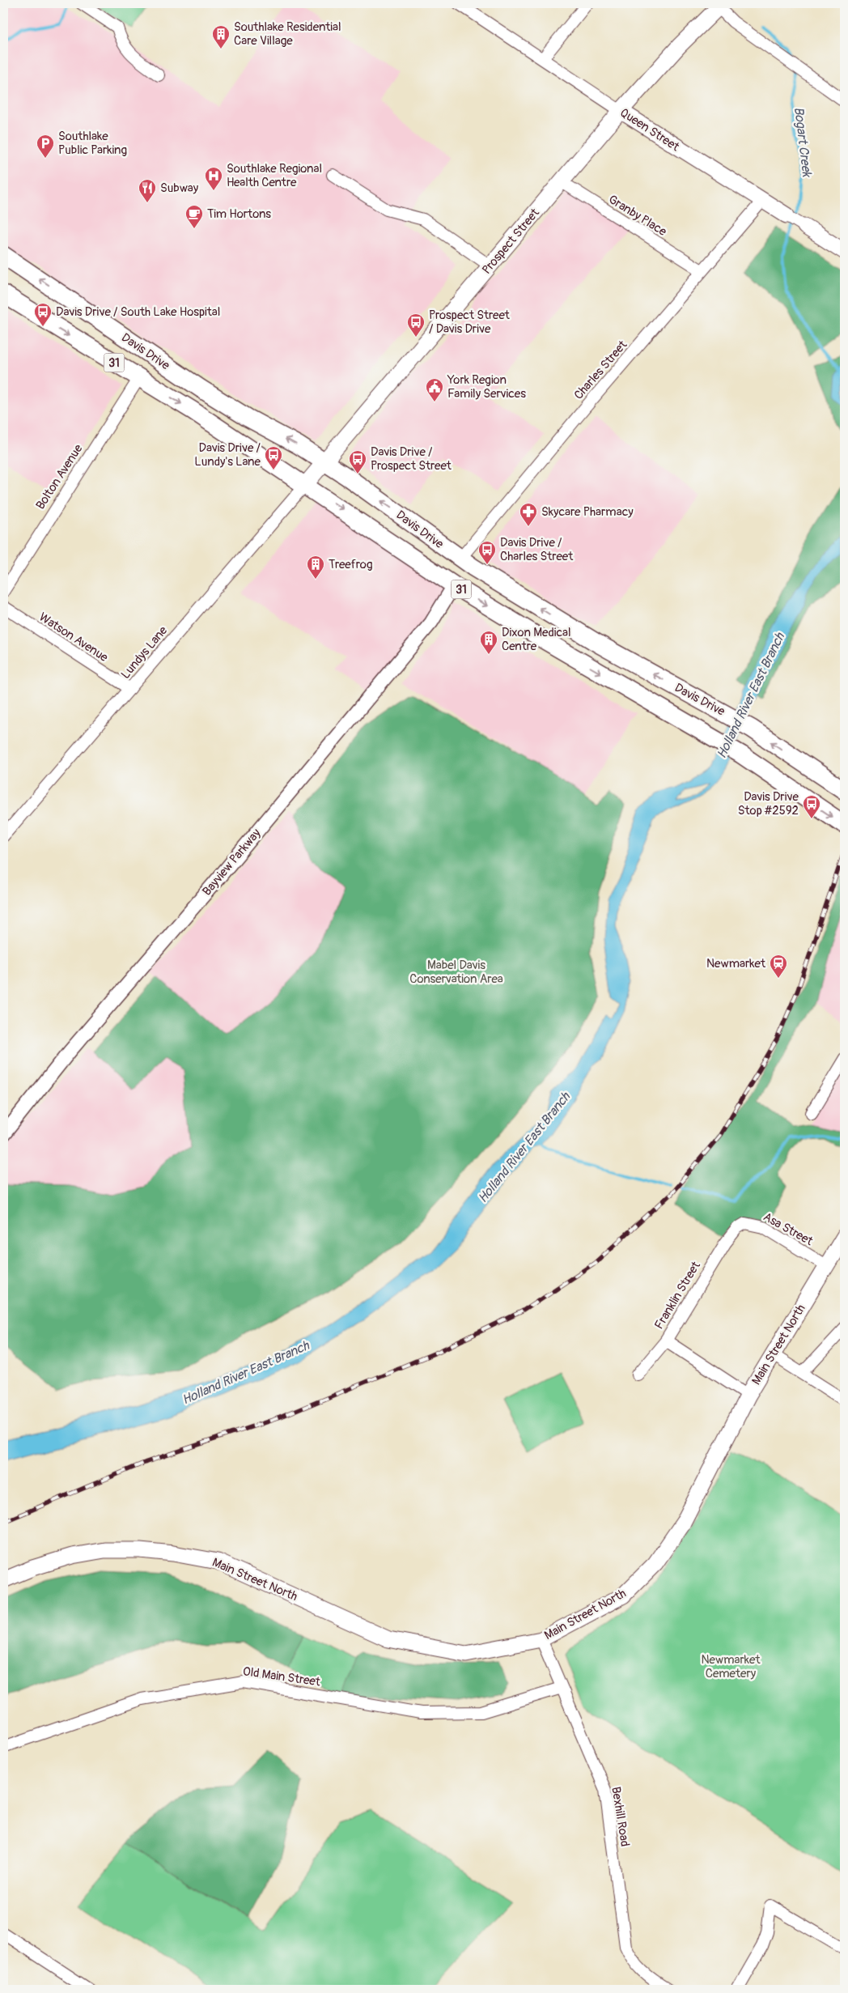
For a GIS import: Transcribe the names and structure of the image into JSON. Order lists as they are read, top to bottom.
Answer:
{
  "streets": {
    "main road": [
      "Queen Street",
      "Prospect Street",
      "Davis Drive",
      "31",
      "Main Street North"
    ],
    "street": [
      "Granby Place",
      "Charles Street",
      "Bolton Avenue",
      "Watson Avenue",
      "Lundys Lane",
      "Bayview Parkway",
      "Asa Street",
      "Franklin Street",
      "Old Main Street",
      "Bexhill Road"
    ]
  },
  "crossings": [
    ["Queen Street", "Prospect Street"],
    ["Queen Street", "Charles Street"],
    ["Granby Place", "Prospect Street"],
    ["Granby Place", "Charles Street"],
    ["Prospect Street", "Davis Drive"],
    ["Prospect Street", "Lundys Lane"],
    ["Davis Drive", "Charles Street"],
    ["Davis Drive", "Bolton Avenue"],
    ["Davis Drive", "Lundys Lane"],
    ["Davis Drive", "Bayview Parkway"],
    ["Watson Avenue", "Lundys Lane"],
    ["Asa Street", "Franklin Street"],
    ["Asa Street", "Main Street North"],
    ["Main Street North", "Bexhill Road"],
    ["Old Main Street", "Bexhill Road"]
  ],
  "water": ["Bogart Creek", "Holland River East Branch"],
  "parks": ["Mabel Davis Conservation Area", "Newmarket Cemetery"],
  "places": {
    "building": ["Southlake Residential Care Village", "Treefrog", "Dixon Medical Centre"],
    "parking": ["Southlake Public Parking"],
    "hospital": ["Southlake Regional Health Centre"],
    "restaurant": ["Subway"],
    "cafe": ["Tim Hortons"],
    "bus stop": [
      "Davis Drive / South Lake Hospital",
      "Prospect Street / Davis Drive",
      "Davis Drive / Lundy's Lane",
      "Davis Drive / Prospect Street",
      "Davis Drive / Charles Street",
      "Davis Drive Stop #2592"
    ],
    "public building": ["York Region Family Services"],
    "pharmacy": ["Skycare Pharmacy"],
    "station": ["Newmarket"]
  }
}
